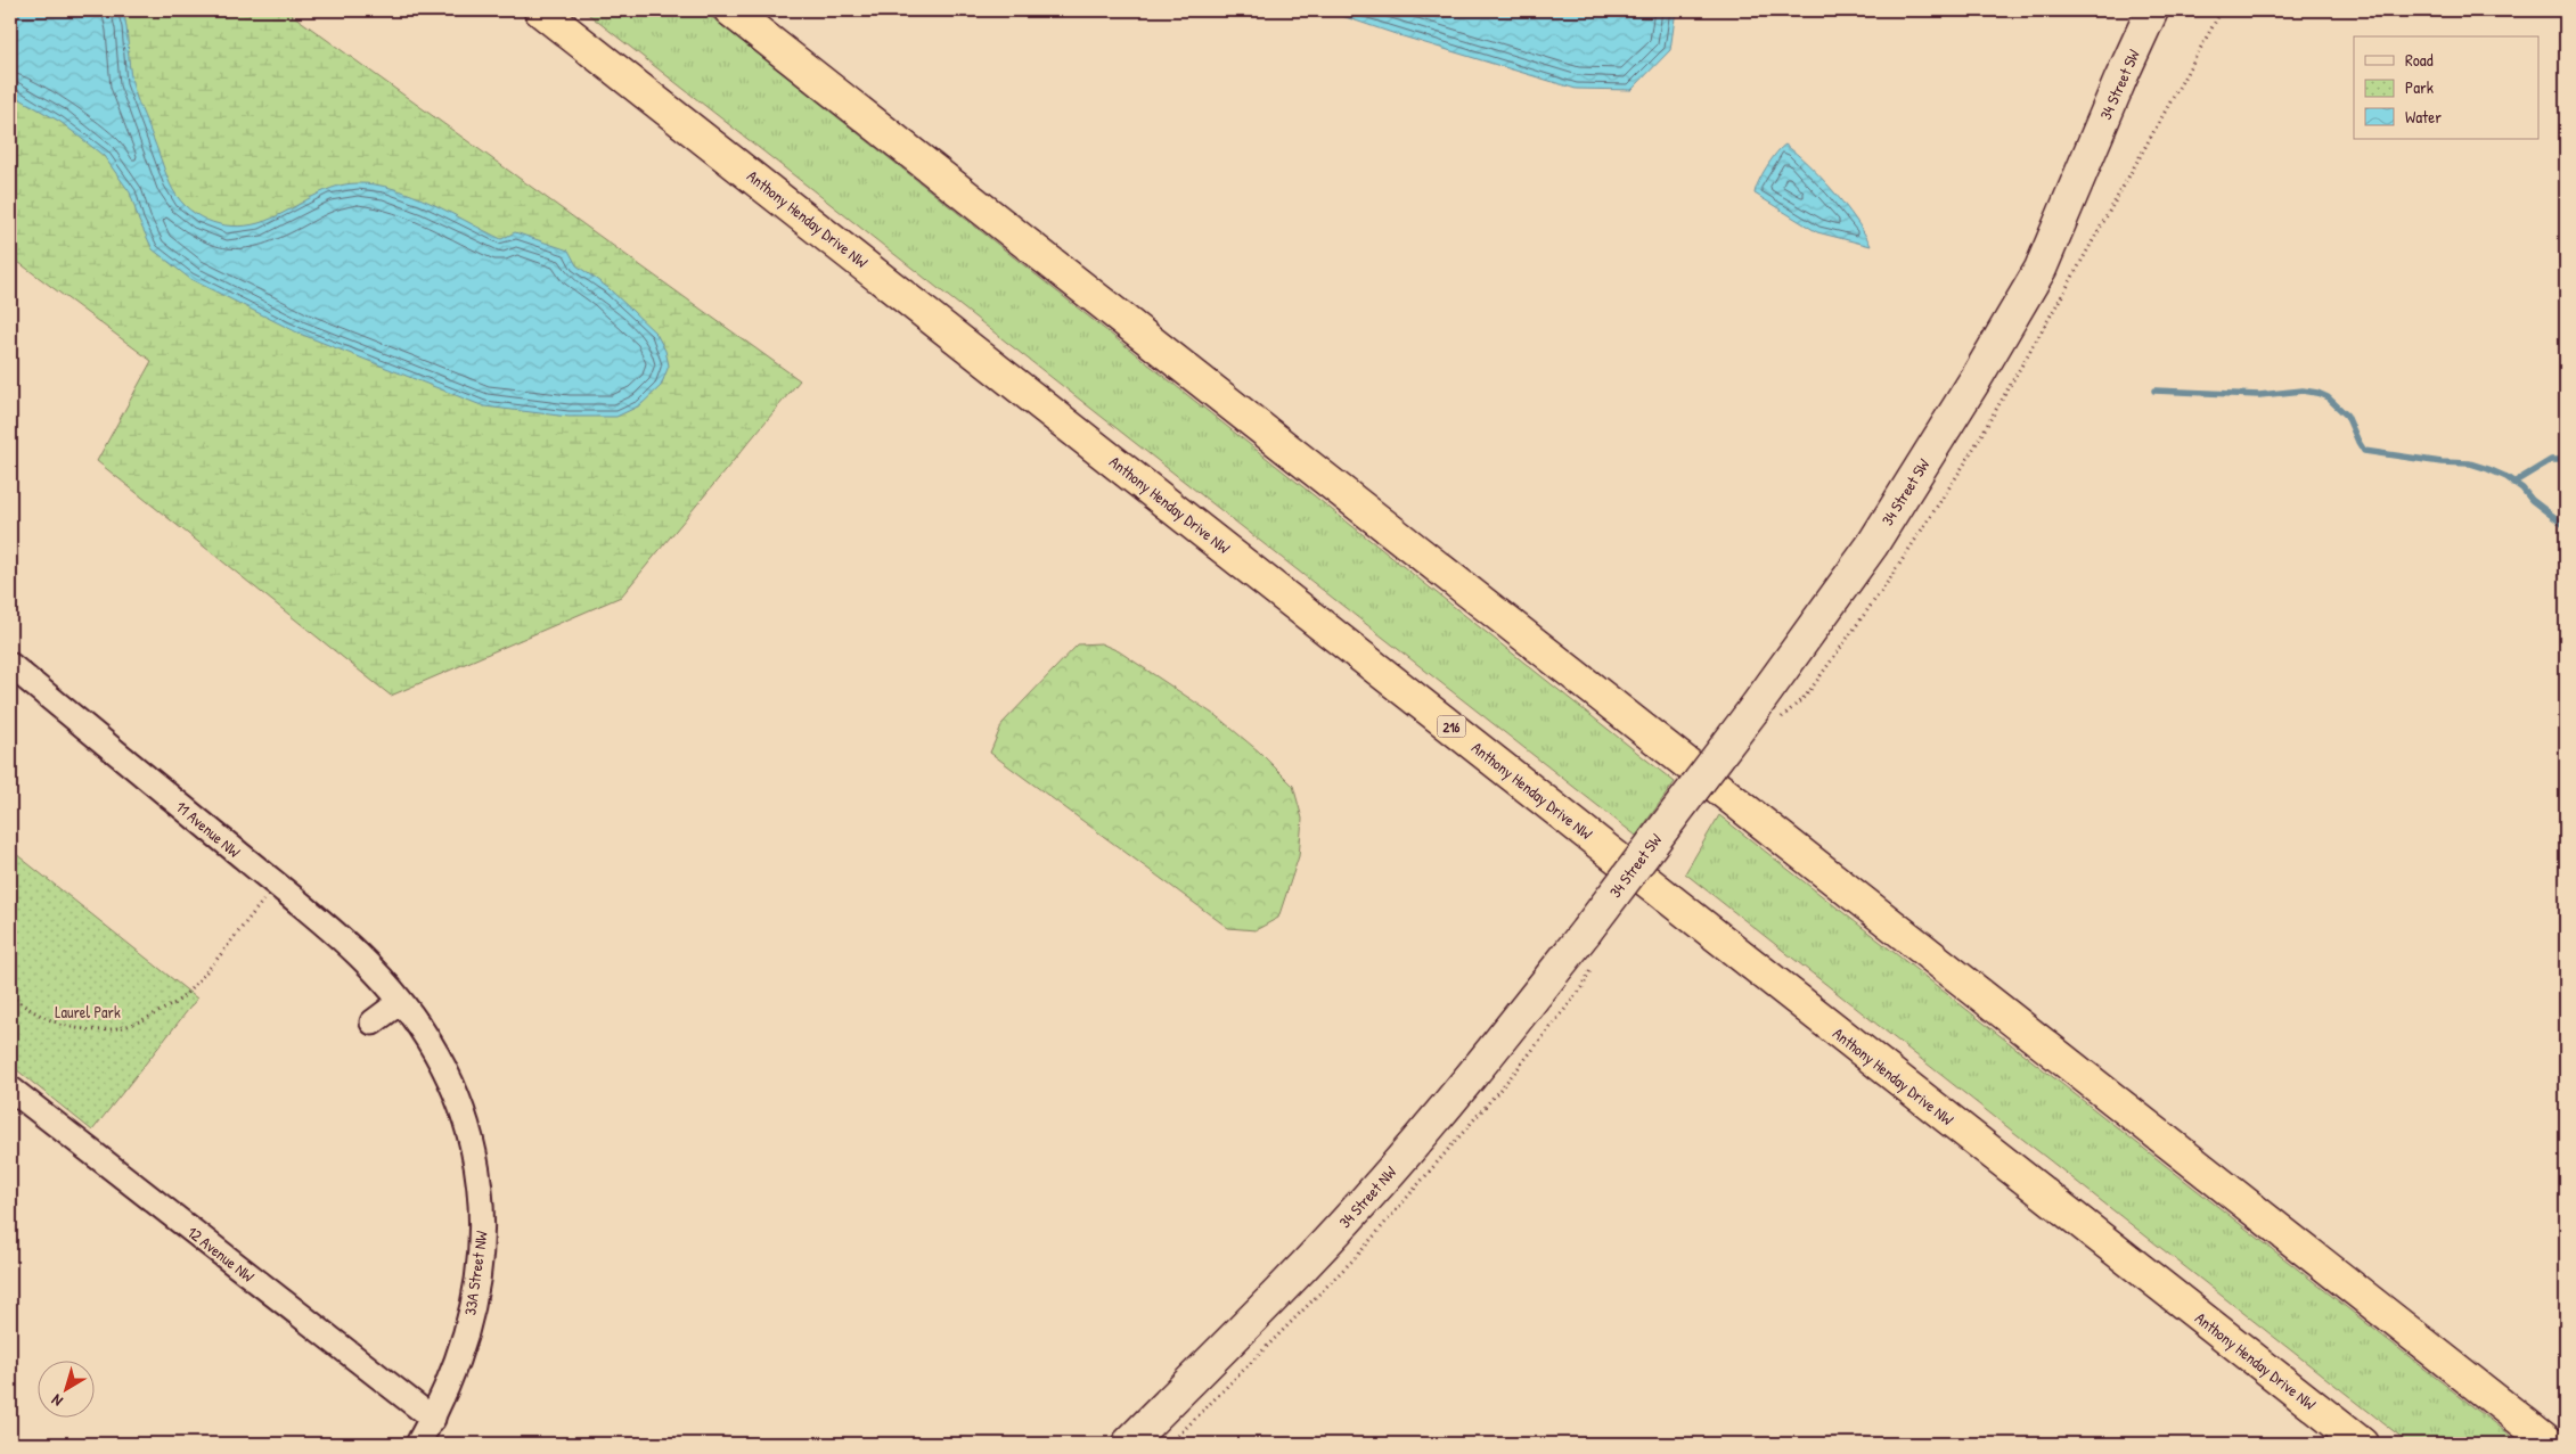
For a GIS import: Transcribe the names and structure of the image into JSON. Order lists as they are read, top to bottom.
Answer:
{
  "streets": {
    "highway": ["Anthony Henday Drive NW", "216"],
    "main road": ["34 Street SW", "34 Street NW"],
    "street": ["11 Avenue NW", "12 Avenue NW", "33A Street NW"]
  },
  "crossings": [
    ["34 Street SW", "34 Street NW"],
    ["11 Avenue NW", "33A Street NW"],
    ["12 Avenue NW", "33A Street NW"]
  ],
  "parks": ["Laurel Park"],
  "legend": ["Road", "Park", "Water"],
  "north": "bottom left"
}
